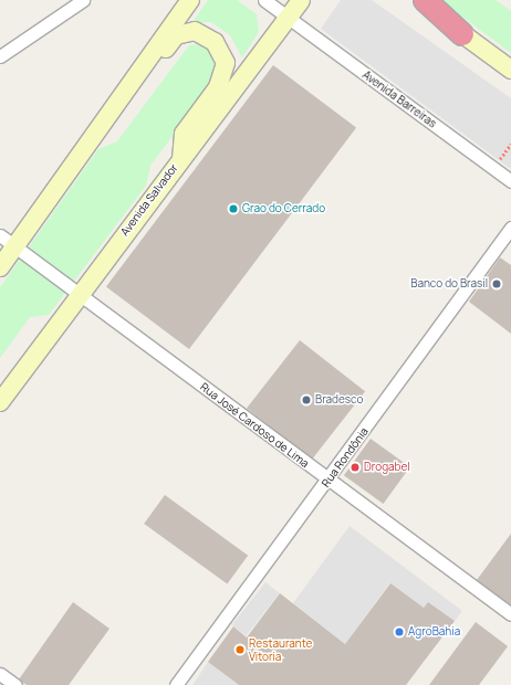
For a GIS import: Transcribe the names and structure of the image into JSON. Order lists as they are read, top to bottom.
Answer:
{
  "streets": {
    "main road": ["Avenida Salvador"],
    "street": ["Avenida Barreiras", "Rua José Cardoso de Lima", "Rua Rondônia"]
  },
  "crossings": [
    ["Avenida Barreiras", "Avenida Salvador"],
    ["Avenida Salvador", "Rua José Cardoso de Lima"],
    ["Rua José Cardoso de Lima", "Rua Rondônia"]
  ],
  "places": [
    "Grao do Cerrado",
    "Banco do Brasil",
    "Bradesco",
    "Drogabel",
    "AgroBahia",
    "Restaurante Vitoria"
  ]
}
